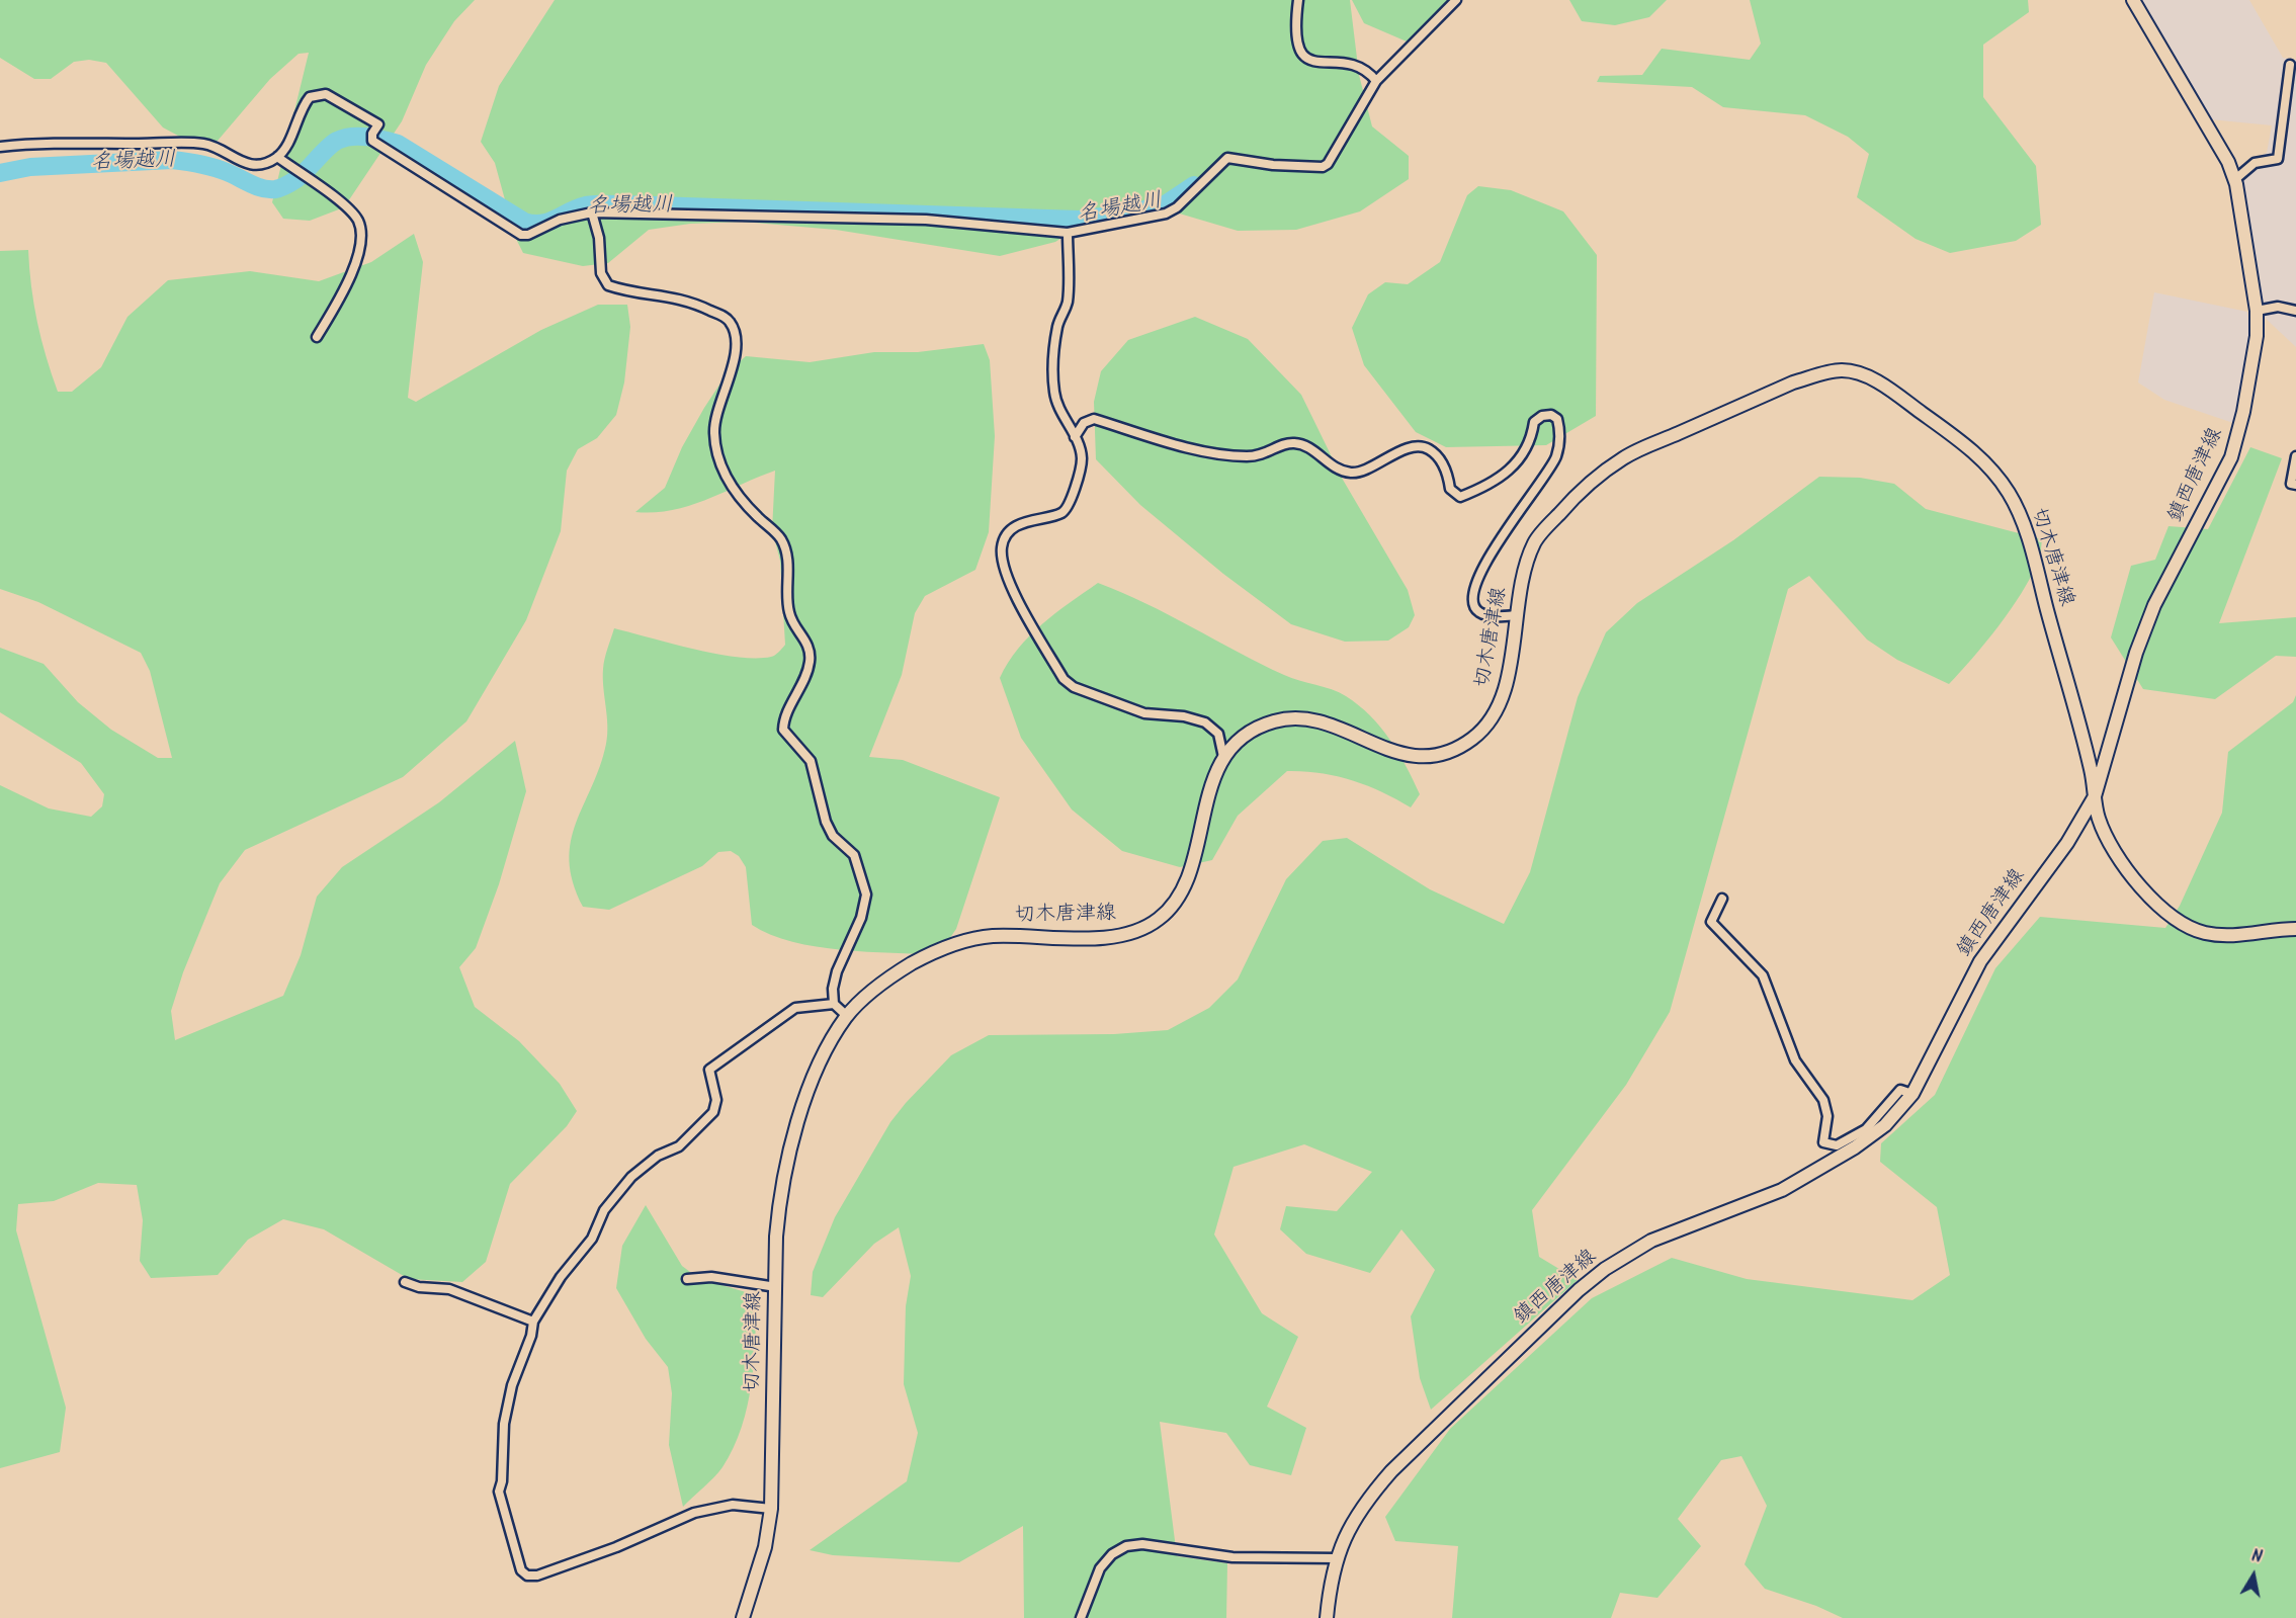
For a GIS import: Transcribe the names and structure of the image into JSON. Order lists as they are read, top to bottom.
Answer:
{
  "streets": {
    "main road": ["鎮西唐津線", "切木唐津線"]
  },
  "crossings": [
    ["鎮西唐津線", "切木唐津線"]
  ],
  "water": ["名場越川"],
  "north": "top"
}
